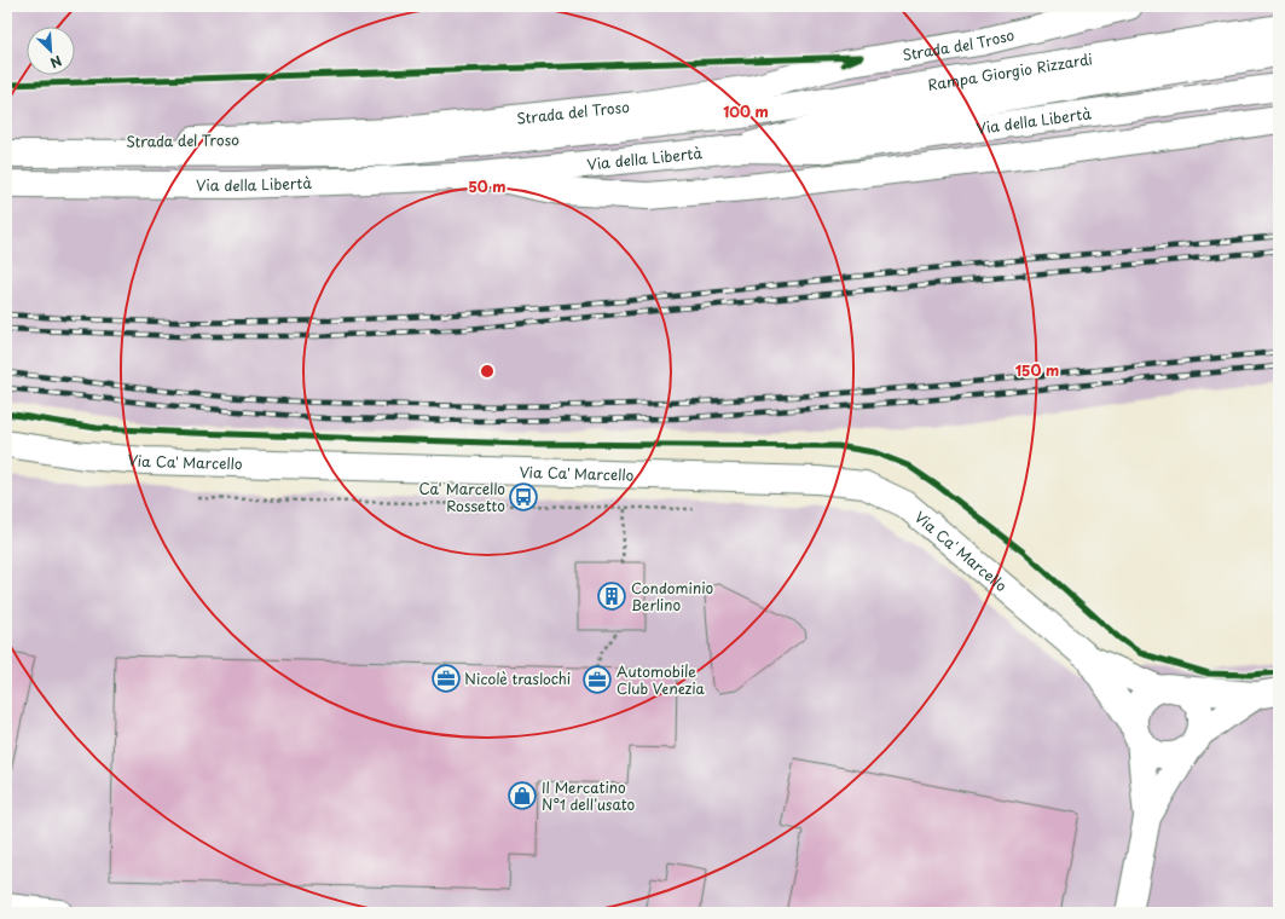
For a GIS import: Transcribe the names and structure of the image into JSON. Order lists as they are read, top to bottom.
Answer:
{
  "streets": {
    "main road": [
      "Strada del Troso",
      "Rampa Giorgio Rizzardi",
      "Via della Libertà",
      "Via Ca' Marcello"
    ]
  },
  "crossings": [
    ["Rampa Giorgio Rizzardi", "Via della Libertà"]
  ],
  "places": {
    "bus stop": ["Ca' Marcello Rossetto"],
    "building": ["Condominio Berlino"],
    "office": ["Nicolè traslochi", "Automobile Club Venezia"],
    "shop": ["Il Mercatino N°1 dell'usato"]
  },
  "north": "bottom right",
  "rings": ["100 m", "50 m", "150 m"]
}
